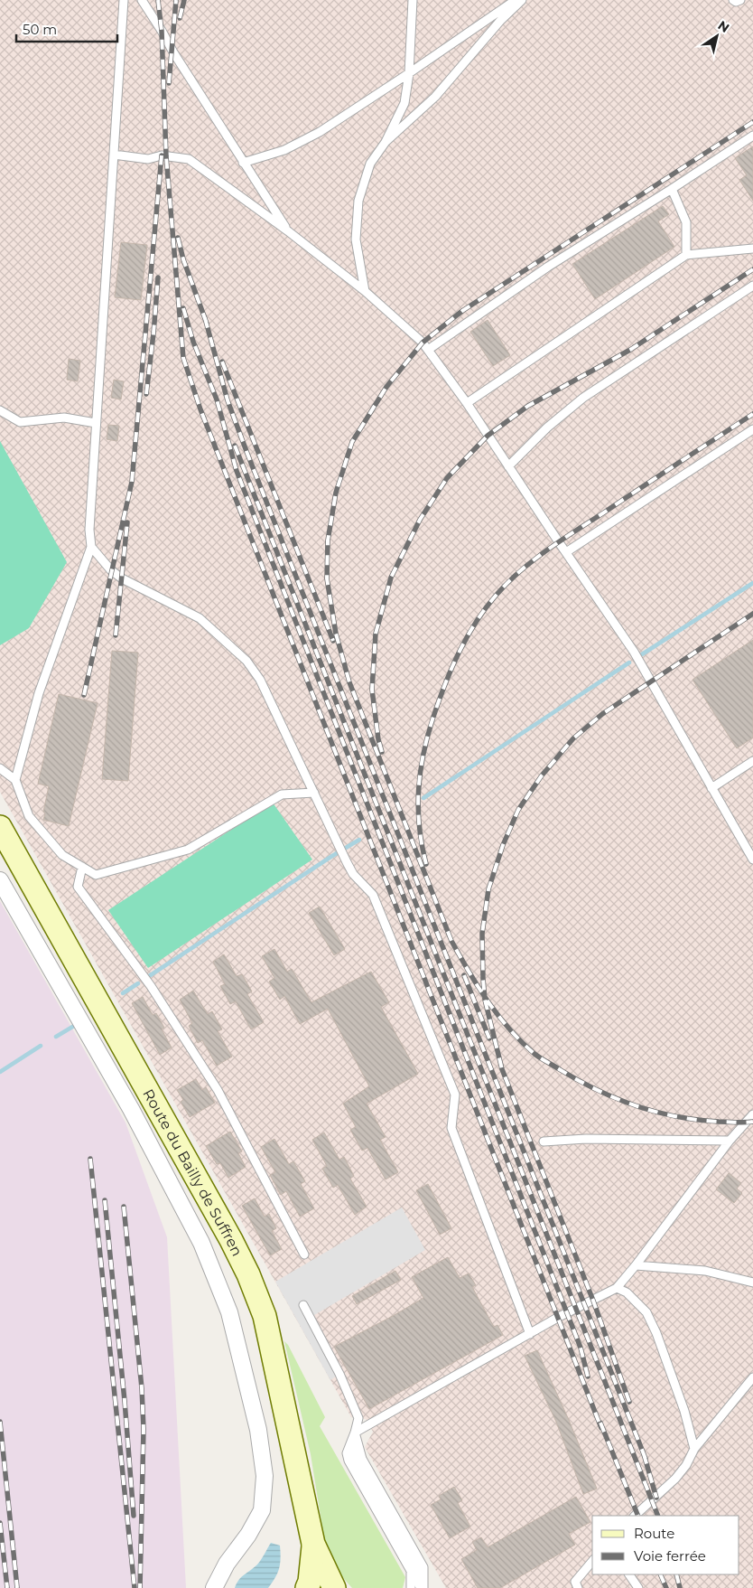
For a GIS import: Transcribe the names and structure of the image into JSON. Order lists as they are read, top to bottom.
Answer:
{
  "streets": {
    "main road": ["Route du Bailly de Suffren"]
  },
  "legend": ["Route", "Voie ferrée"],
  "scale_bar": "50 m",
  "north": "top right"
}
